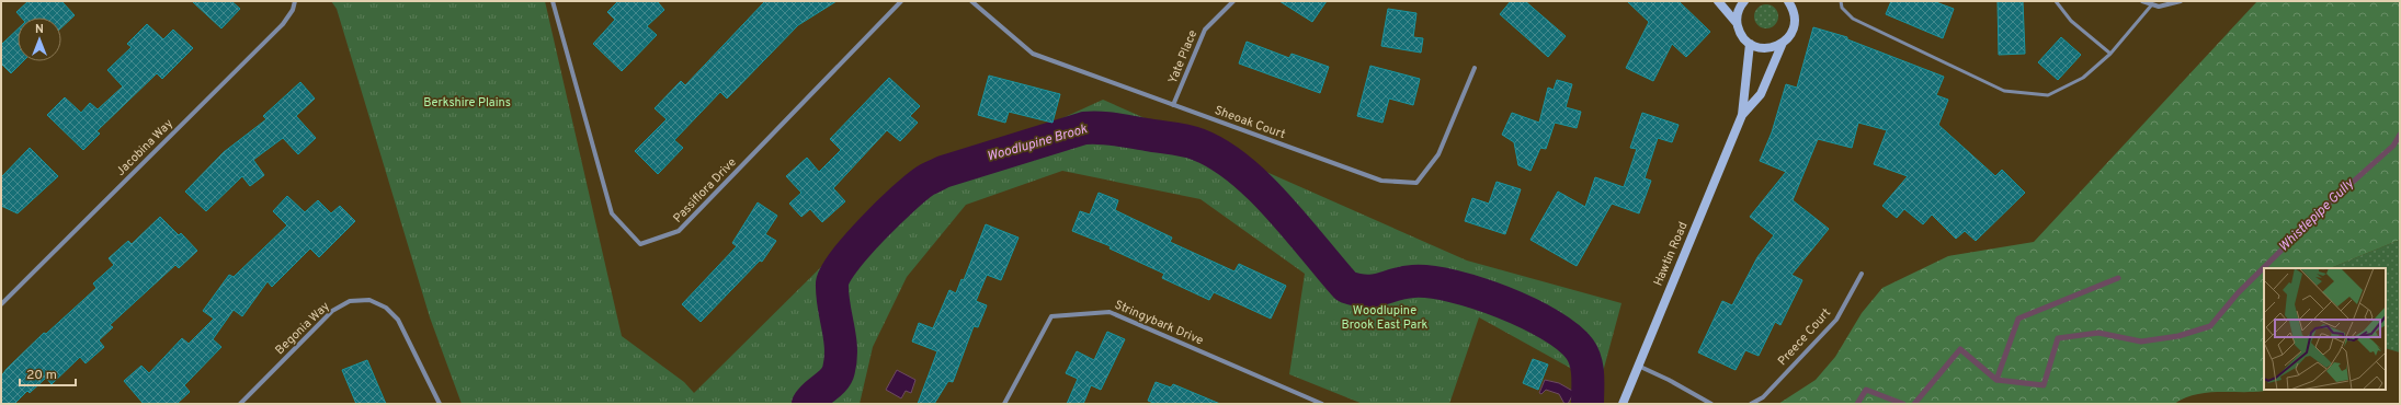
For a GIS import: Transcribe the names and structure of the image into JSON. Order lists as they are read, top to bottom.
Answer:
{
  "streets": {
    "main road": ["Hawtin Road"],
    "street": [
      "Yate Place",
      "Sheoak Court",
      "Jacobina Way",
      "Passiflora Drive",
      "Stringybark Drive",
      "Begonia Way",
      "Preece Court"
    ]
  },
  "crossings": [
    ["Yate Place", "Sheoak Court"]
  ],
  "water": ["Woodlupine Brook", "Whistlepipe Gully"],
  "parks": ["Berkshire Plains", "Woodlupine Brook East Park"],
  "scale_bar": "20 m",
  "north": "top"
}
